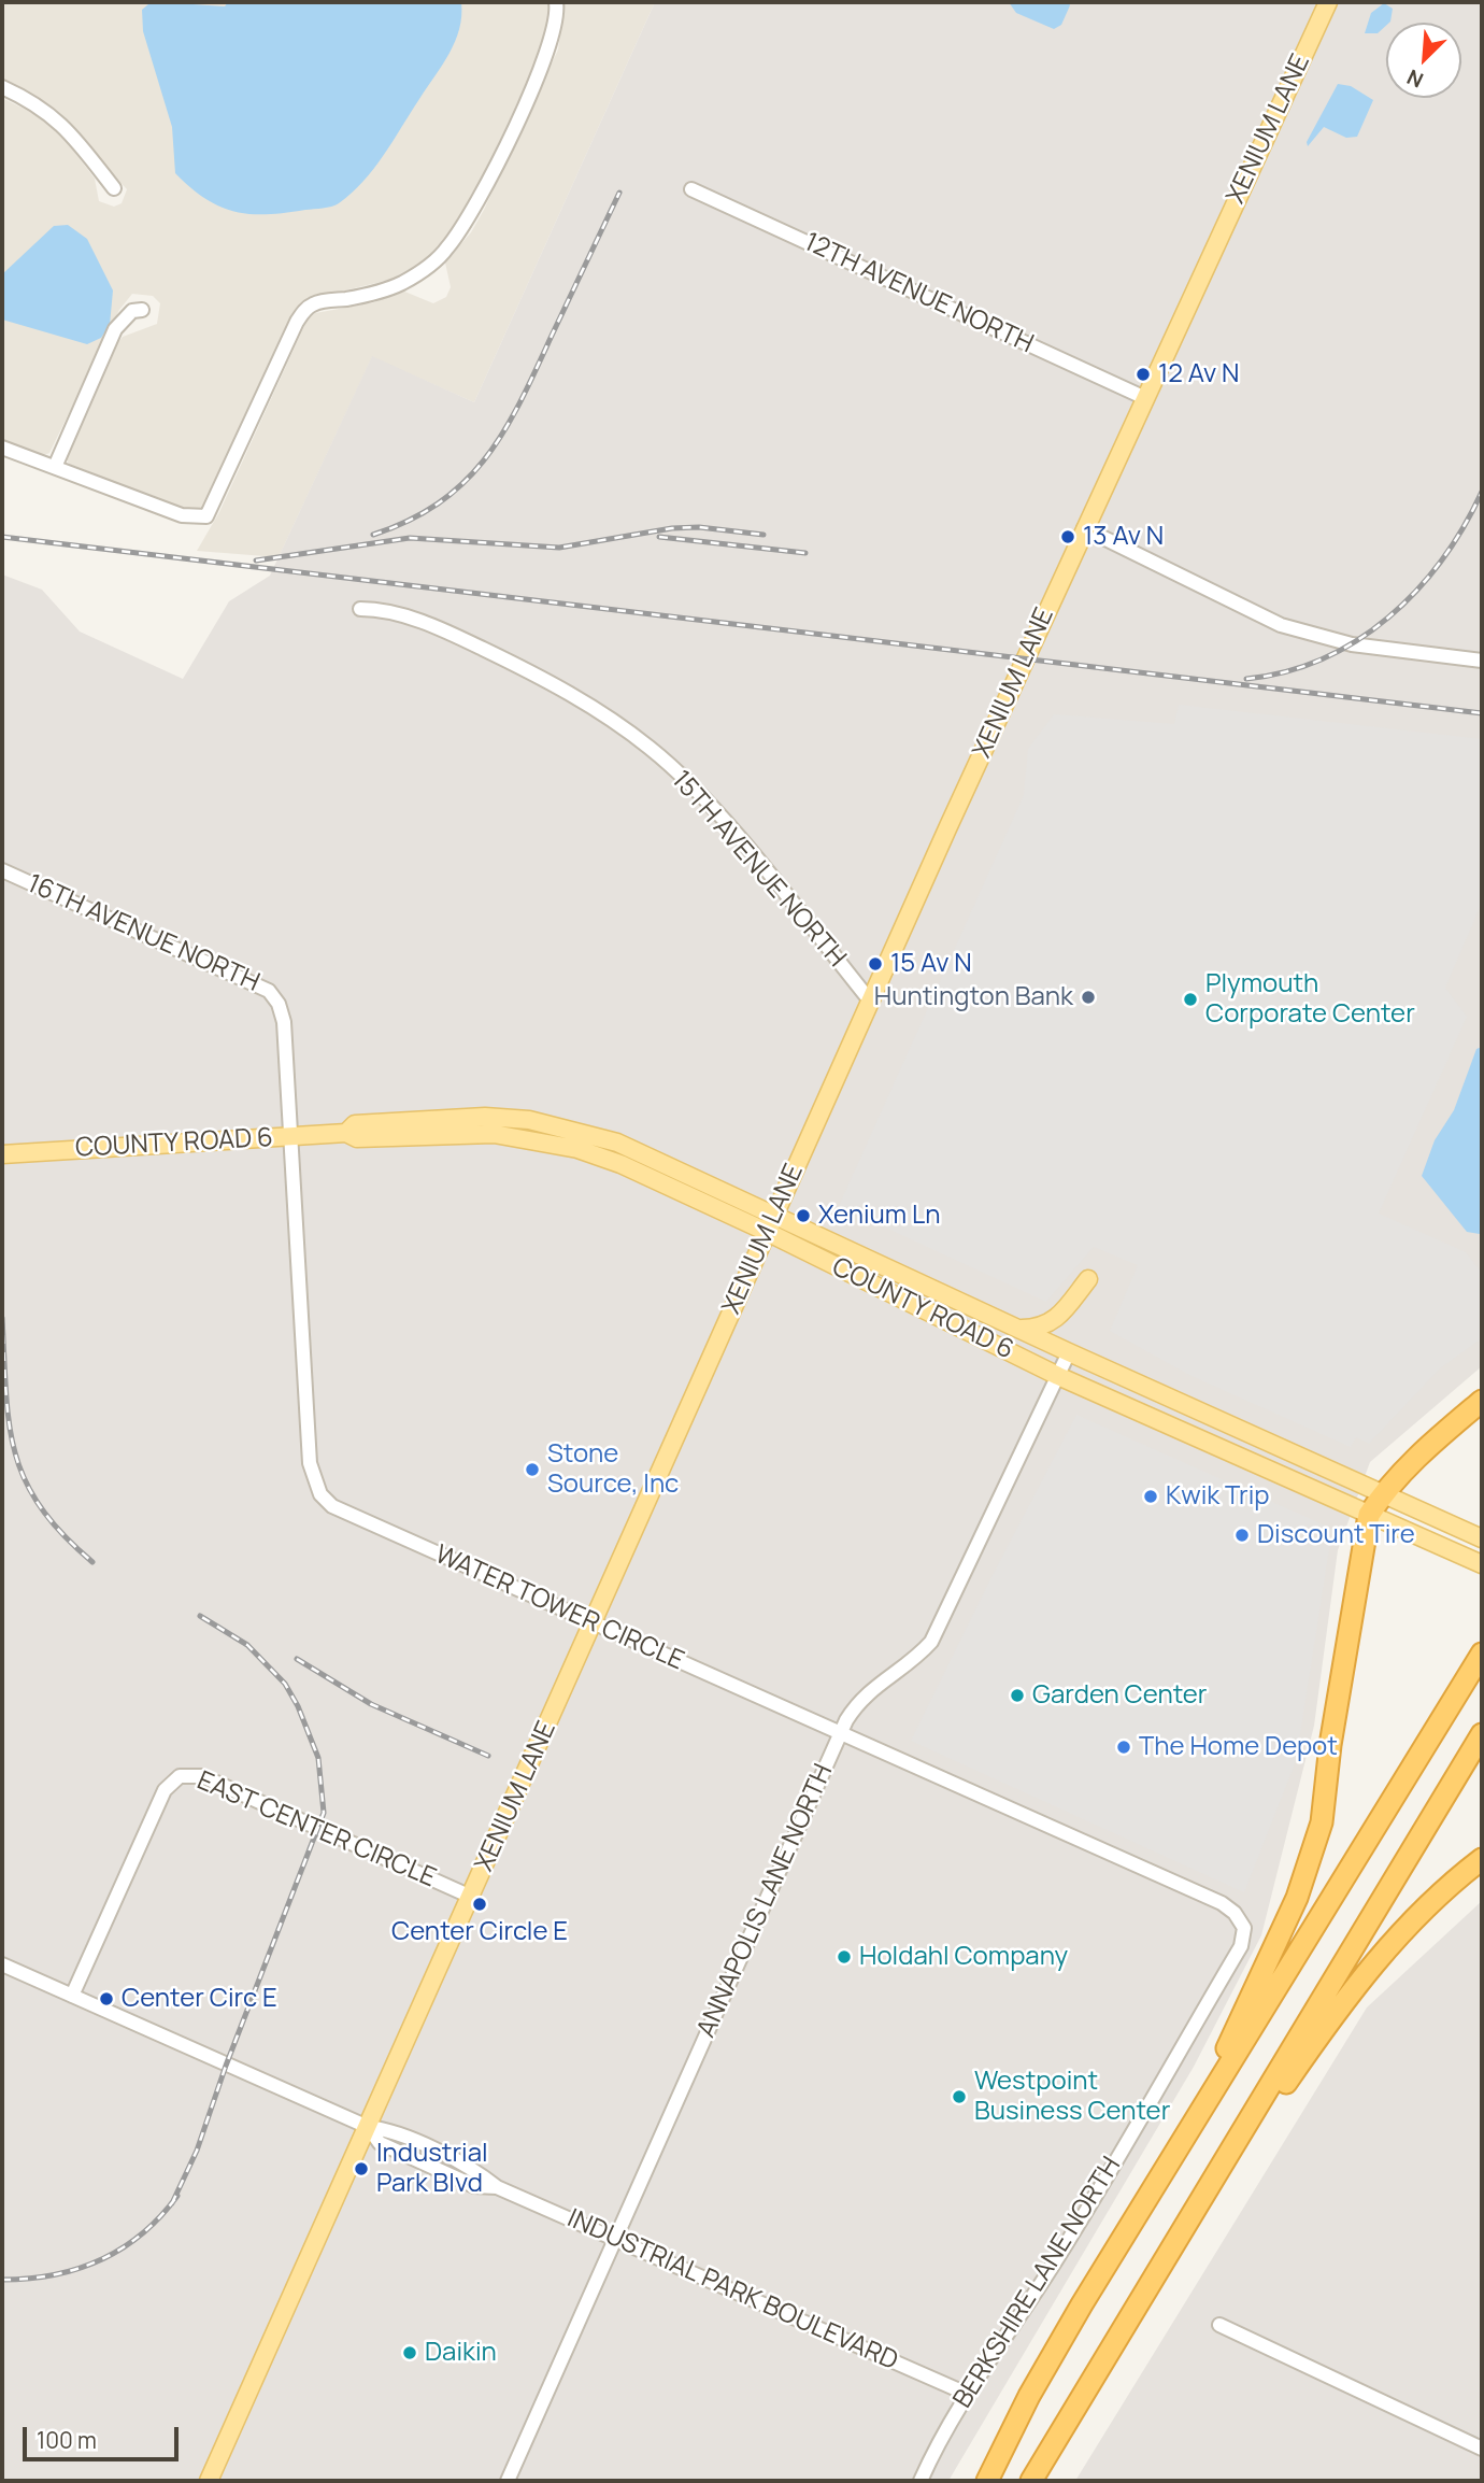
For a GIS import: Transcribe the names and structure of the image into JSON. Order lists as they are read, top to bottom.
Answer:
{
  "streets": {
    "main road": ["XENIUM LANE", "COUNTY ROAD 6"],
    "street": [
      "12TH AVENUE NORTH",
      "15TH AVENUE NORTH",
      "16TH AVENUE NORTH",
      "WATER TOWER CIRCLE",
      "EAST CENTER CIRCLE",
      "ANNAPOLIS LANE NORTH",
      "BERKSHIRE LANE NORTH",
      "INDUSTRIAL PARK BOULEVARD"
    ]
  },
  "crossings": [
    ["XENIUM LANE", "12TH AVENUE NORTH"],
    ["XENIUM LANE", "15TH AVENUE NORTH"],
    ["XENIUM LANE", "COUNTY ROAD 6"],
    ["XENIUM LANE", "WATER TOWER CIRCLE"],
    ["XENIUM LANE", "EAST CENTER CIRCLE"],
    ["XENIUM LANE", "INDUSTRIAL PARK BOULEVARD"],
    ["16TH AVENUE NORTH", "WATER TOWER CIRCLE"],
    ["COUNTY ROAD 6", "WATER TOWER CIRCLE"],
    ["COUNTY ROAD 6", "ANNAPOLIS LANE NORTH"],
    ["WATER TOWER CIRCLE", "ANNAPOLIS LANE NORTH"],
    ["WATER TOWER CIRCLE", "BERKSHIRE LANE NORTH"],
    ["EAST CENTER CIRCLE", "INDUSTRIAL PARK BOULEVARD"],
    ["ANNAPOLIS LANE NORTH", "INDUSTRIAL PARK BOULEVARD"],
    ["BERKSHIRE LANE NORTH", "INDUSTRIAL PARK BOULEVARD"]
  ],
  "places": [
    "12 Av N",
    "13 Av N",
    "15 Av N",
    "Huntington Bank",
    "Plymouth Corporate Center",
    "Xenium Ln",
    "Stone Source, Inc",
    "Kwik Trip",
    "Discount Tire",
    "Garden Center",
    "The Home Depot",
    "Center Circle E",
    "Holdahl Company",
    "Center Circ E",
    "Westpoint Business Center",
    "Industrial Park Blvd",
    "Daikin"
  ],
  "scale_bar": "100 m",
  "north": "bottom left"
}
